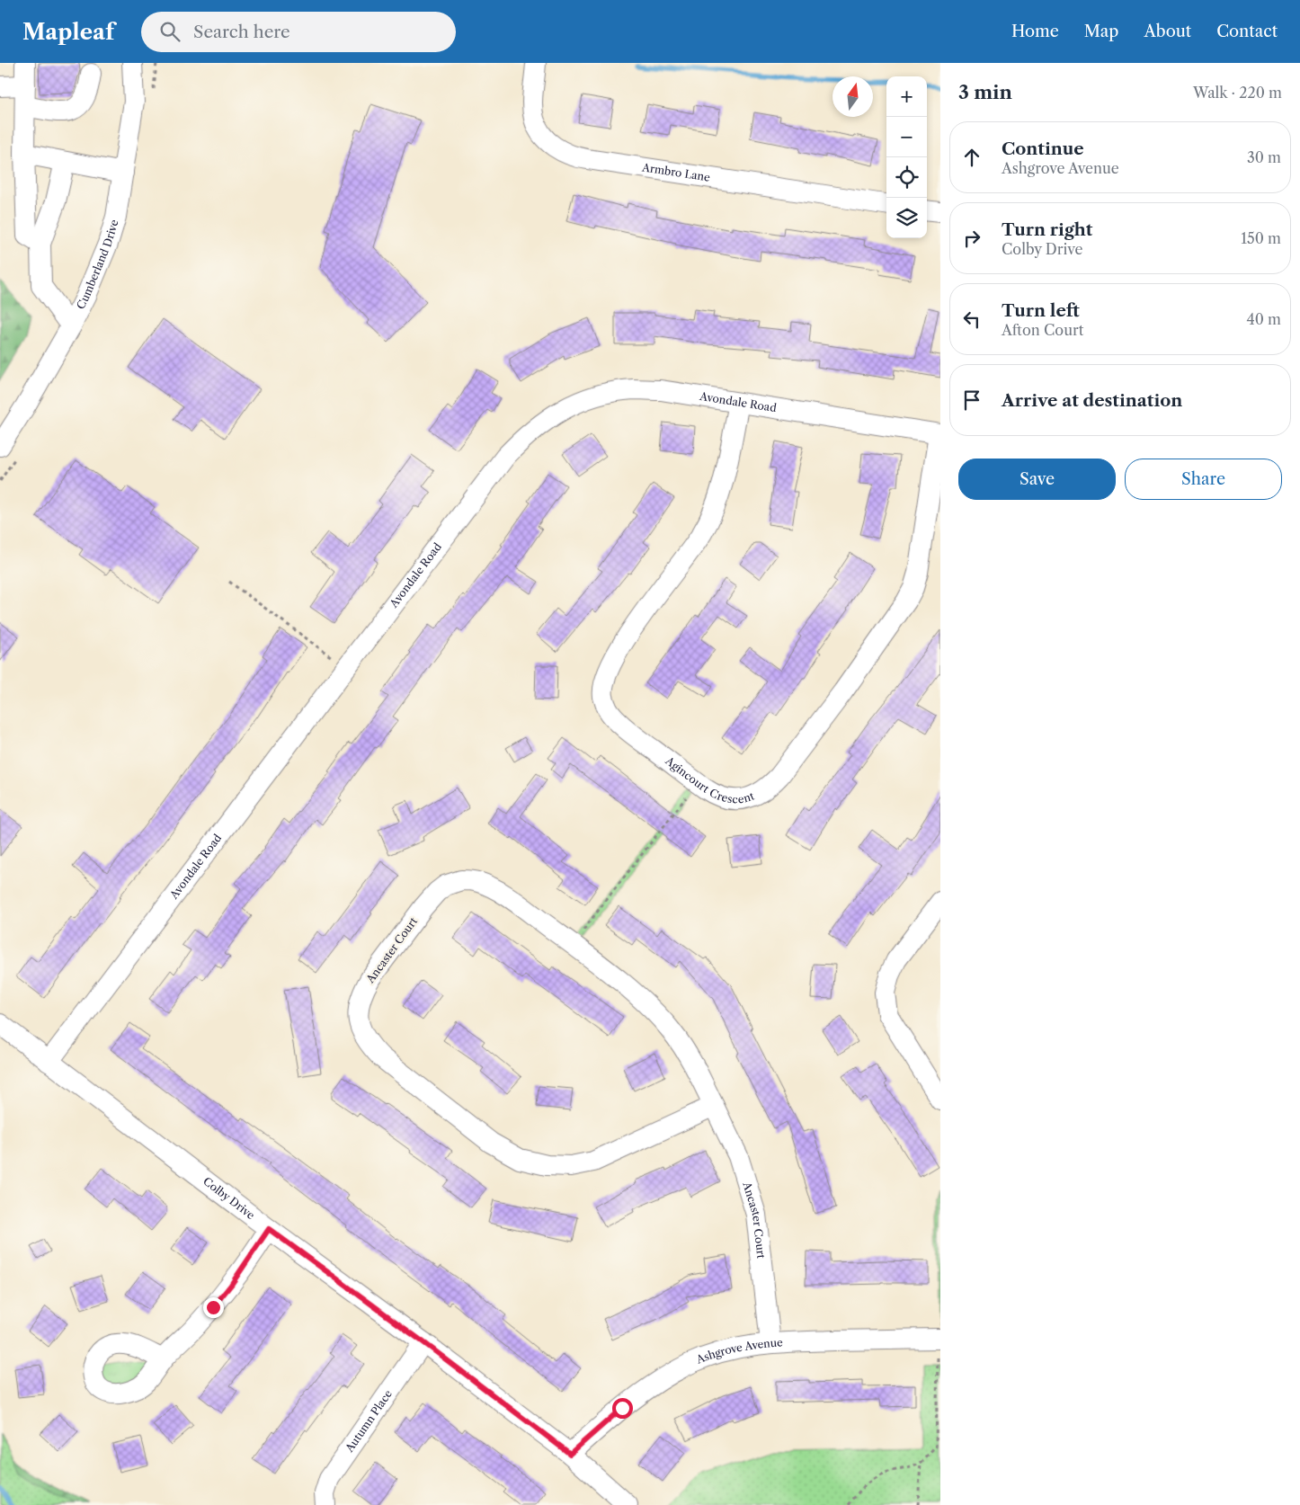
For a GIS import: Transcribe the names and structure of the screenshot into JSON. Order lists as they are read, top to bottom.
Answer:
{
  "streets": {
    "street": [
      "Armbro Lane",
      "Cumberland Drive",
      "Avondale Road",
      "Agincourt Crescent",
      "Ancaster Court",
      "Colby Drive",
      "Ashgrove Avenue",
      "Autumn Place"
    ]
  },
  "crossings": [
    ["Avondale Road", "Agincourt Crescent"],
    ["Avondale Road", "Colby Drive"],
    ["Ancaster Court", "Ashgrove Avenue"],
    ["Colby Drive", "Ashgrove Avenue"],
    ["Colby Drive", "Autumn Place"]
  ],
  "north": "top",
  "page": {
    "header": "Mapleaf",
    "search": "Search here",
    "nav": [
      "Home",
      "Map",
      "About",
      "Contact"
    ],
    "heading": ["3 min", "Walk · 220 m"],
    "map_buttons": ["+", "−"],
    "list": [
      ["Continue", "Ashgrove Avenue", "30 m"],
      ["Turn right", "Colby Drive", "150 m"],
      ["Turn left", "Afton Court", "40 m"],
      "Arrive at destination"
    ],
    "buttons": ["Save", "Share"]
  }
}
